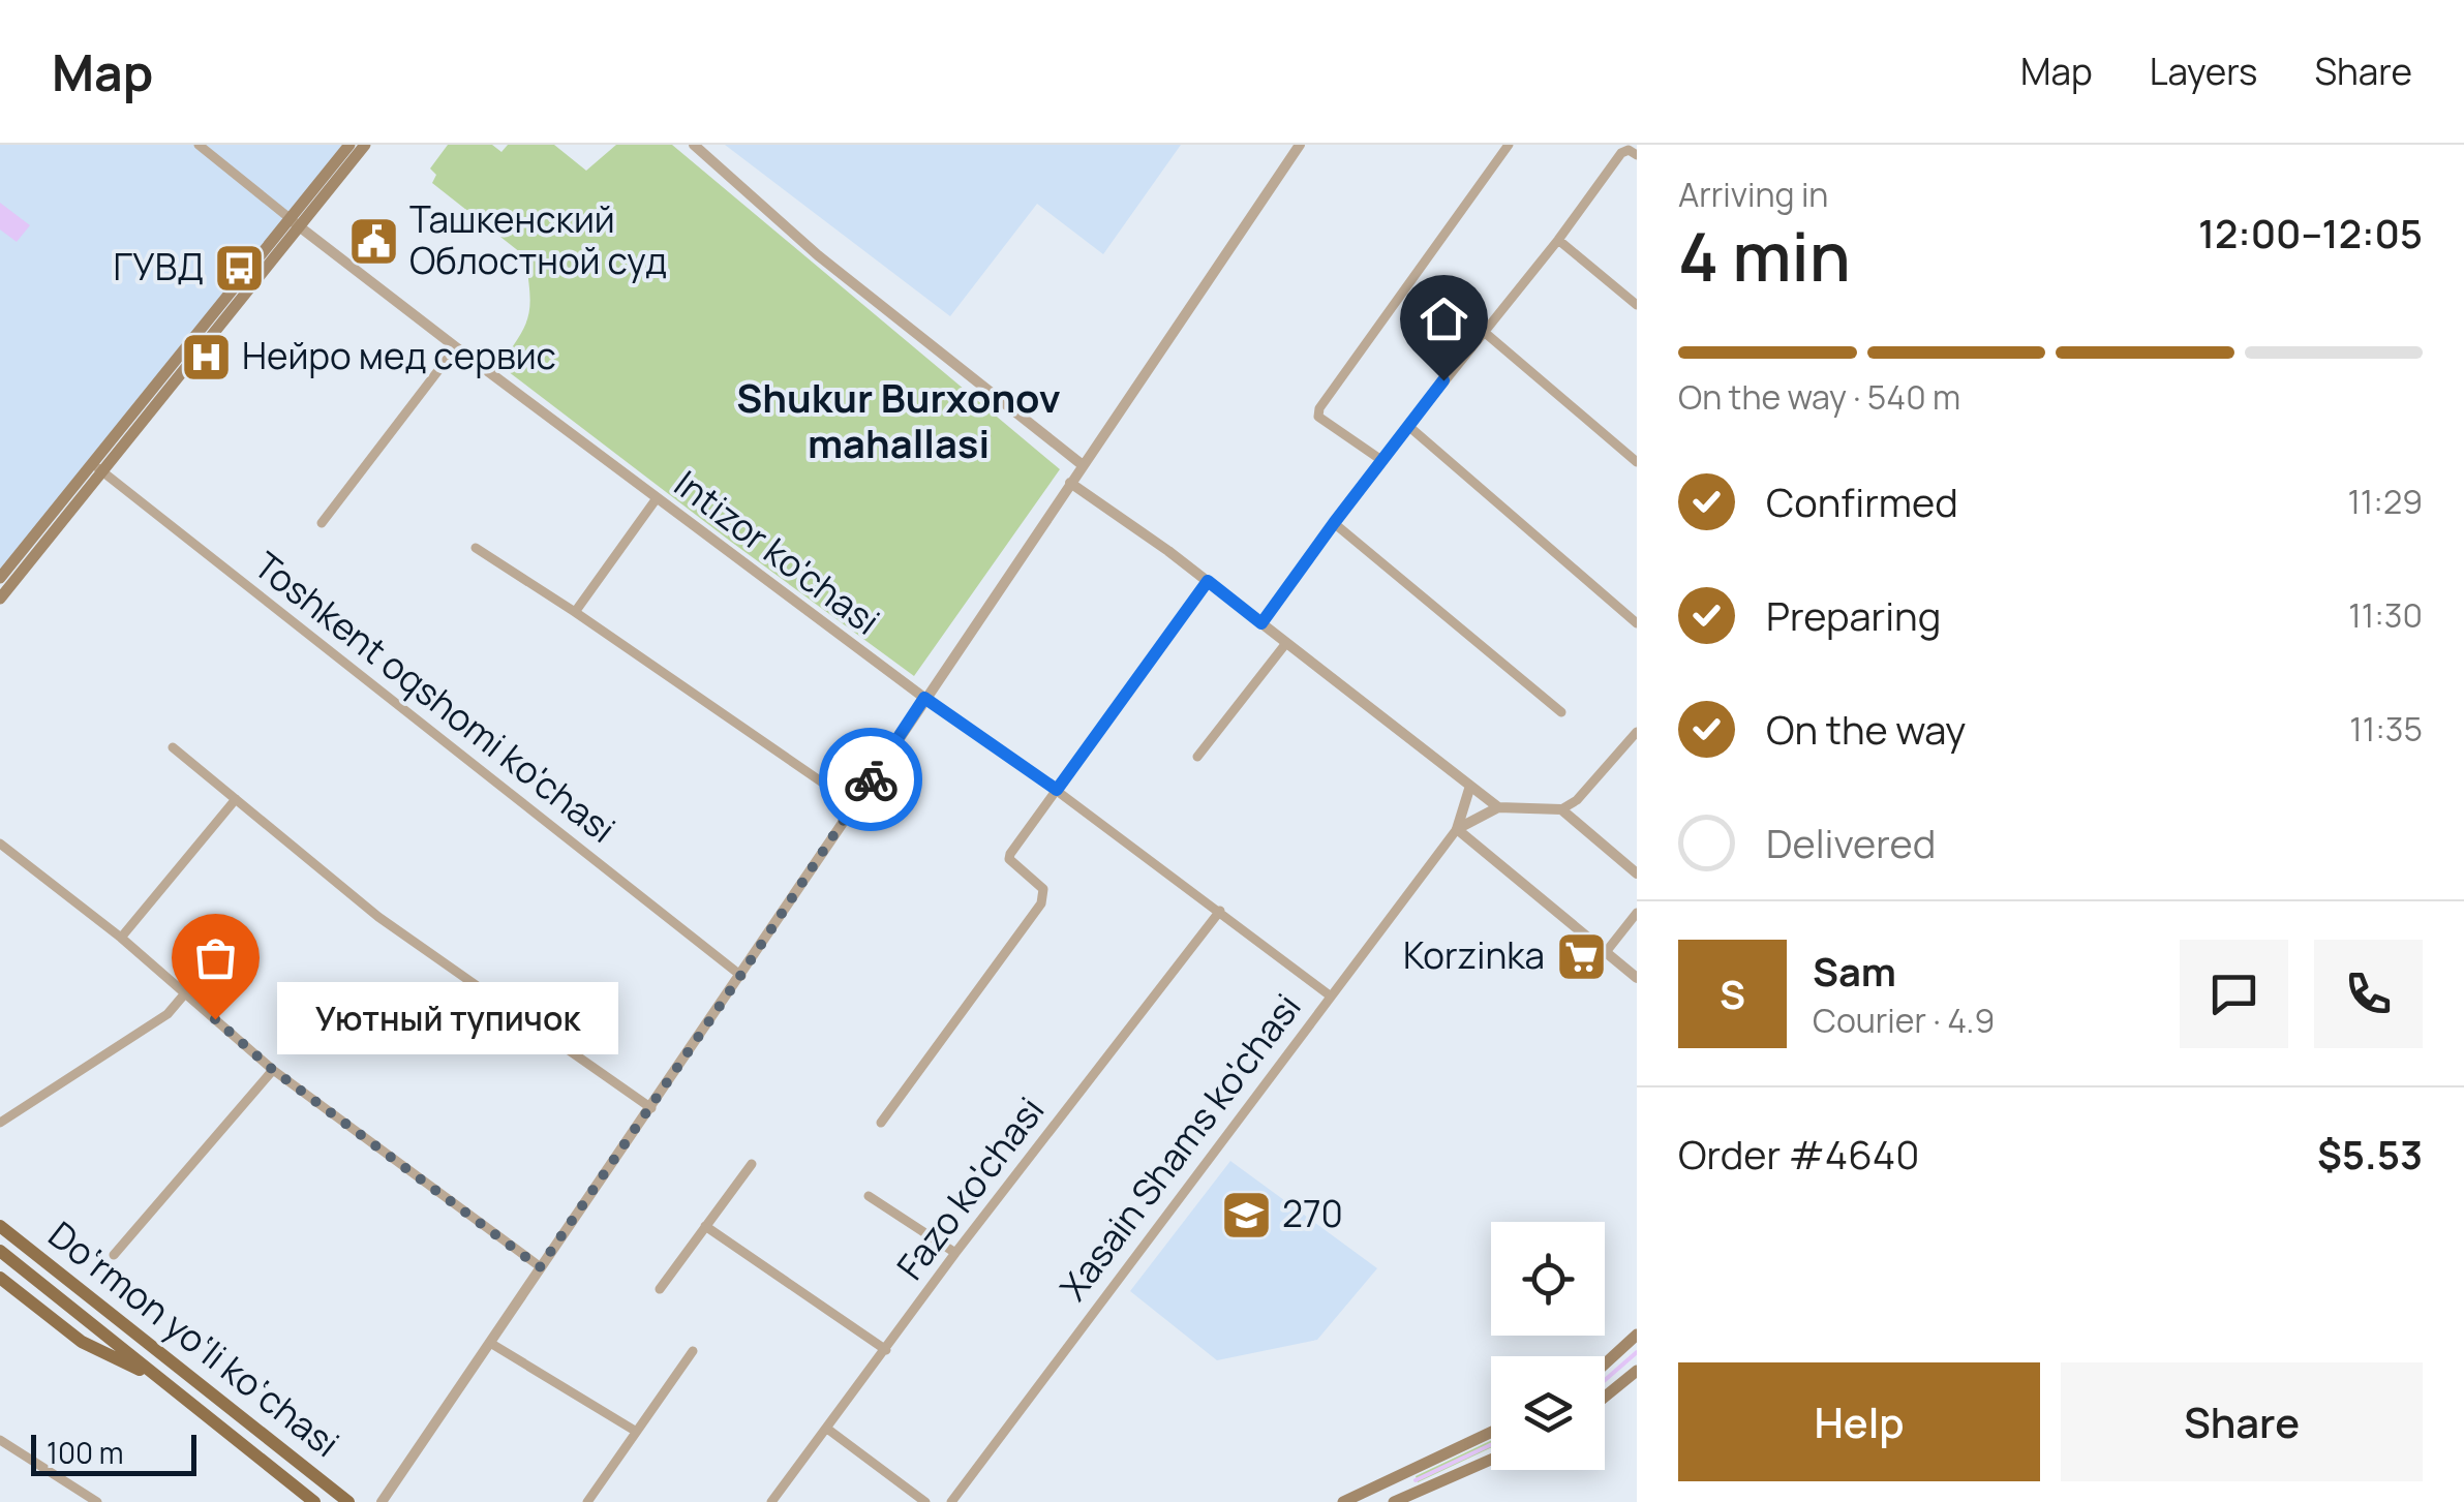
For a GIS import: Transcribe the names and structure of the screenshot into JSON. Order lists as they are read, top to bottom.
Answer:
{
  "streets": {
    "main road": ["Do‘rmon yo‘li ko‘chasi"],
    "street": [
      "Intizor ko'chasi",
      "Toshkent oqshomi ko'chasi",
      "Xasain Shams ko'chasi",
      "Fazo ko'chasi"
    ]
  },
  "crossings": [
    ["Intizor ko'chasi", "Xasain Shams ko'chasi"],
    ["Intizor ko'chasi", "Fazo ko'chasi"]
  ],
  "districts": ["Shukur Burxonov mahallasi"],
  "places": {
    "public building": ["Ташкенский Облостной суд"],
    "bus stop": ["ГУВД"],
    "hospital": ["Нейро мед сервис"],
    "supermarket": ["Korzinka"],
    "other": ["Уютный тупичок"],
    "school or university": ["270"]
  },
  "scale_bar": "100 m",
  "page": {
    "header": "Map",
    "nav": ["Map", "Layers", "Share"],
    "heading": ["4 min", "Arriving in", "12:00–12:05"],
    "panel": [
      "Sam",
      "Courier · 4.9",
      "Order #4640",
      "$5.53"
    ],
    "bar": "On the way · 540 m",
    "list": [
      ["Confirmed", "11:29"],
      ["Preparing", "11:30"],
      ["On the way", "11:35"],
      "Delivered"
    ],
    "round": "S",
    "bubble": "Уютный тупичок",
    "buttons": ["Help", "Share"],
    "scale": "100 m"
  }
}
